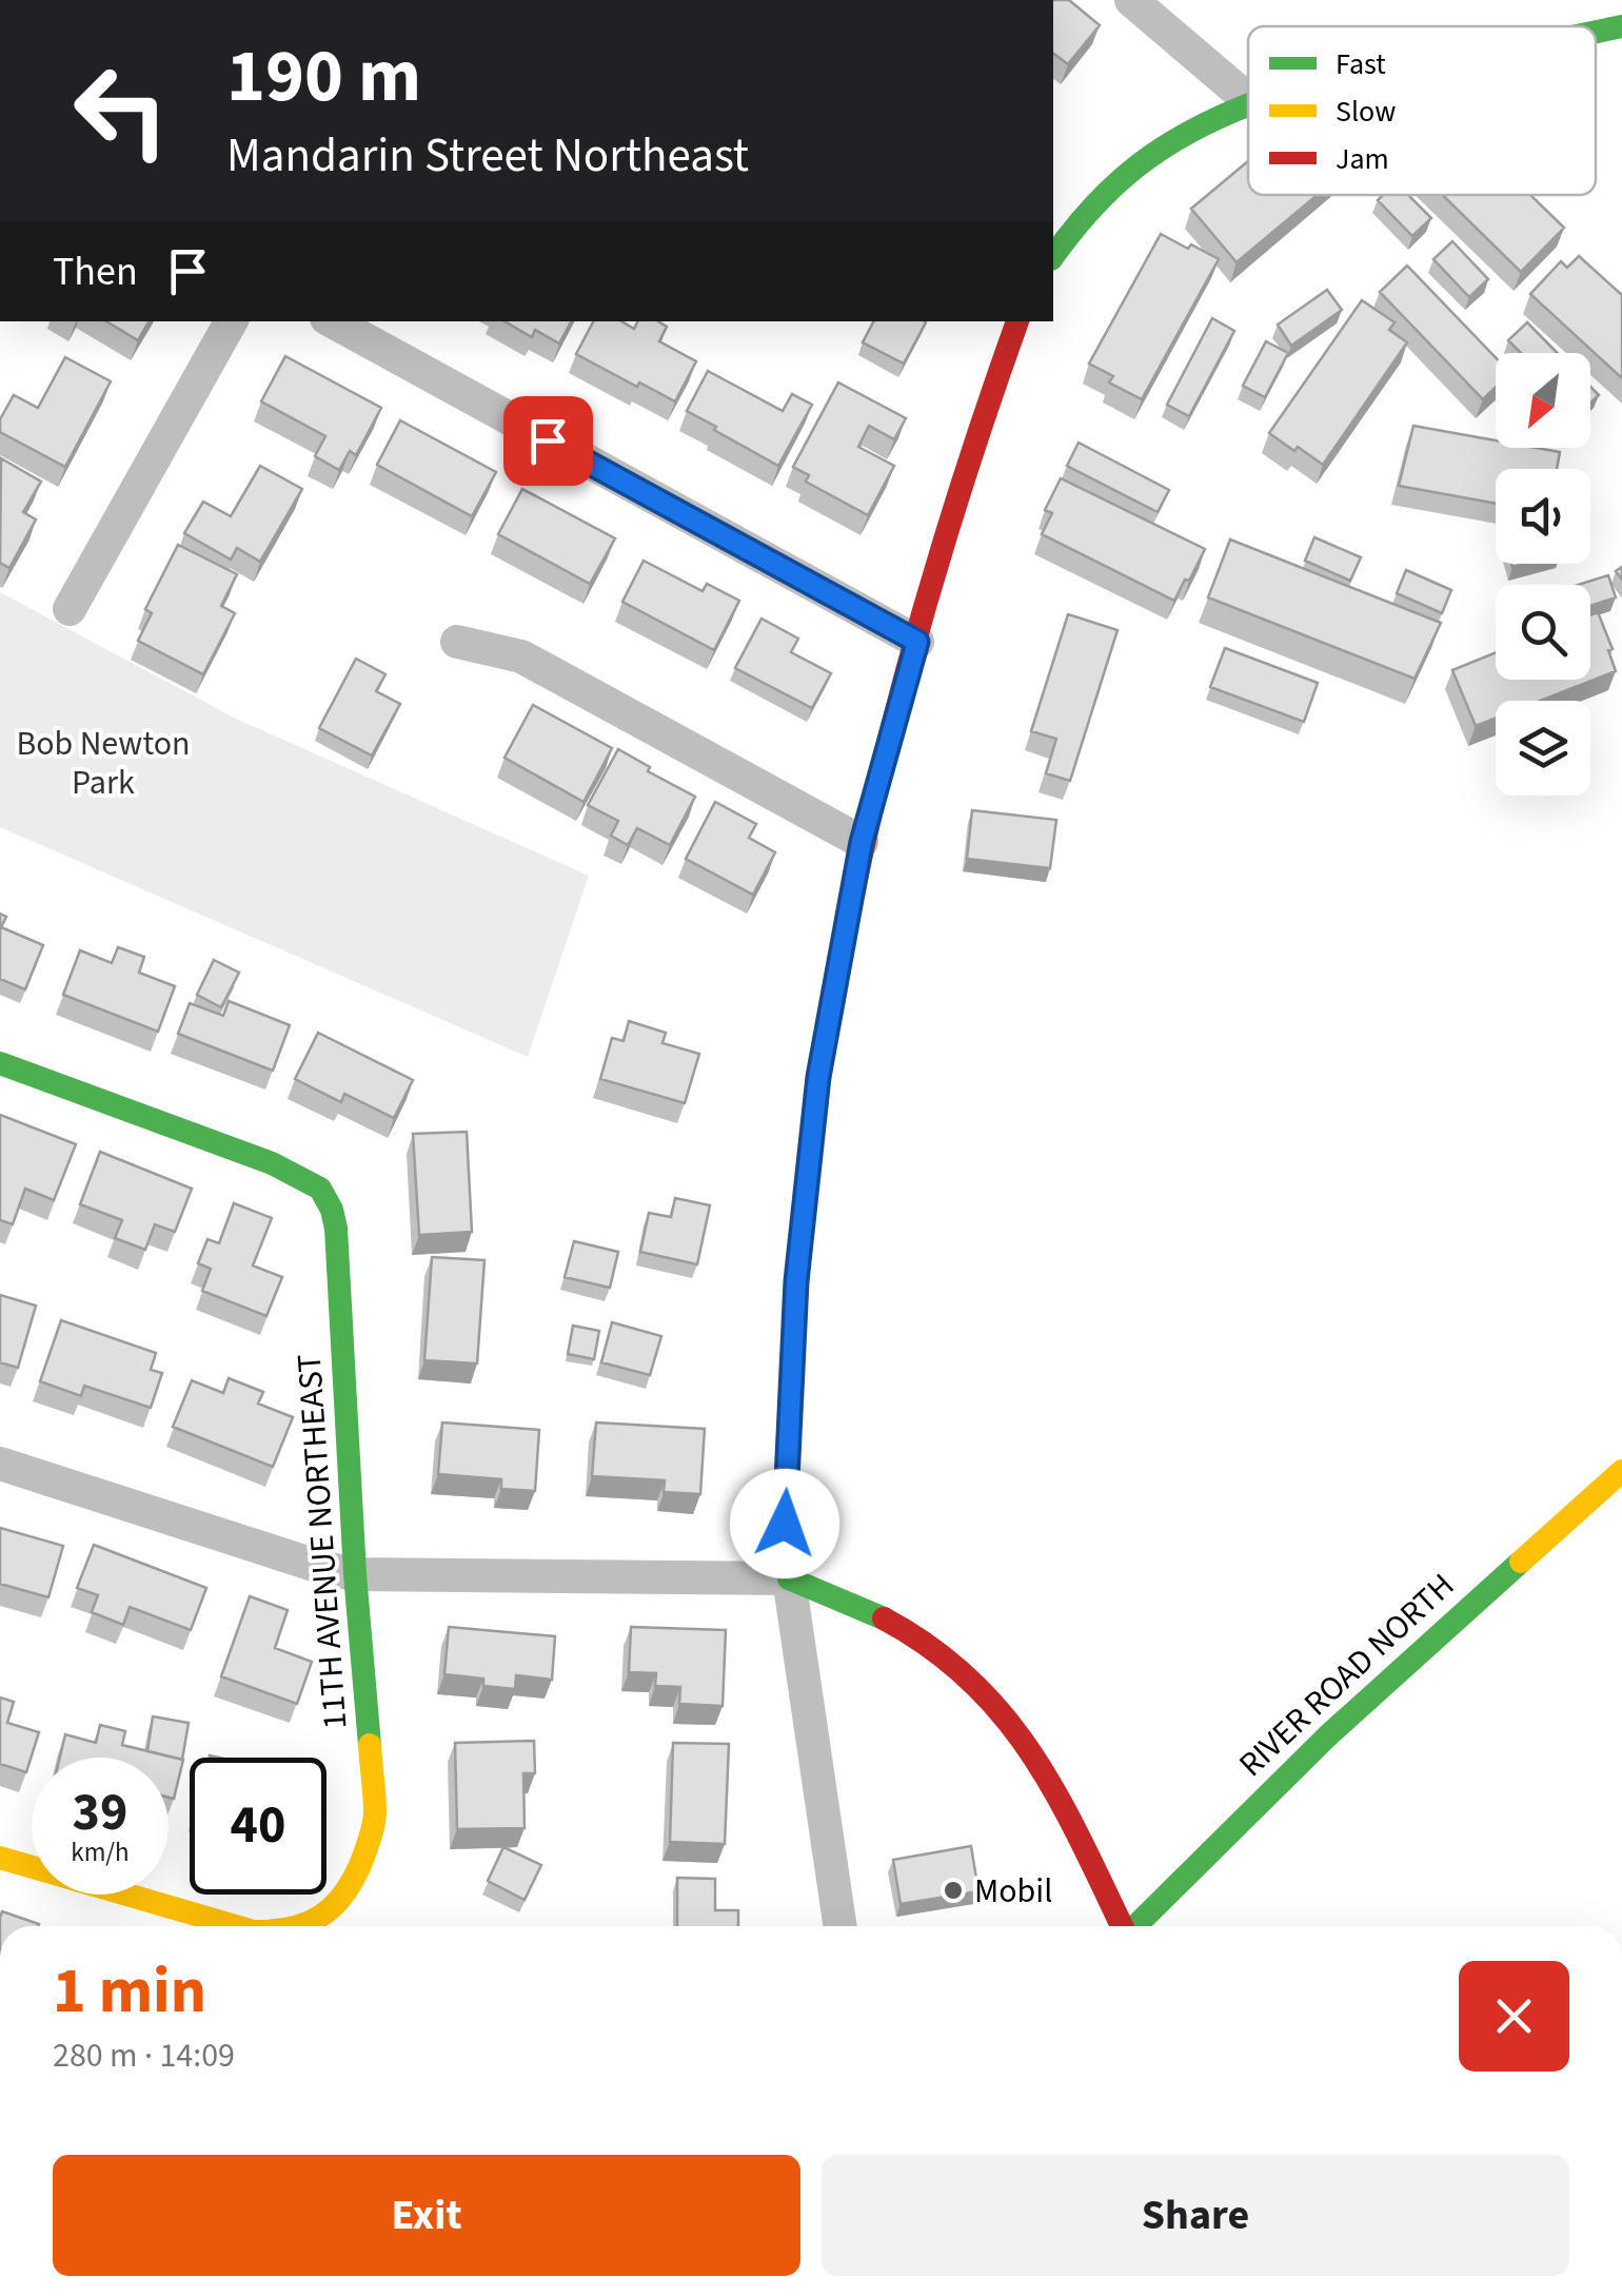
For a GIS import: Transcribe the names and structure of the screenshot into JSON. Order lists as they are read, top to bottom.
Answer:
{
  "streets": {
    "street": ["11TH AVENUE NORTHEAST", "RIVER ROAD NORTH"]
  },
  "parks": ["Bob Newton Park"],
  "places": ["Mobil"],
  "legend": ["Fast", "Slow", "Jam"],
  "north": "bottom left",
  "page": {
    "turn": ["190 m", "Mandarin Street Northeast"],
    "then": "Then",
    "speed": "39 km/h",
    "limit": "40",
    "heading": ["1 min", "280 m · 14:09"],
    "buttons": ["Exit", "Share"]
  }
}
